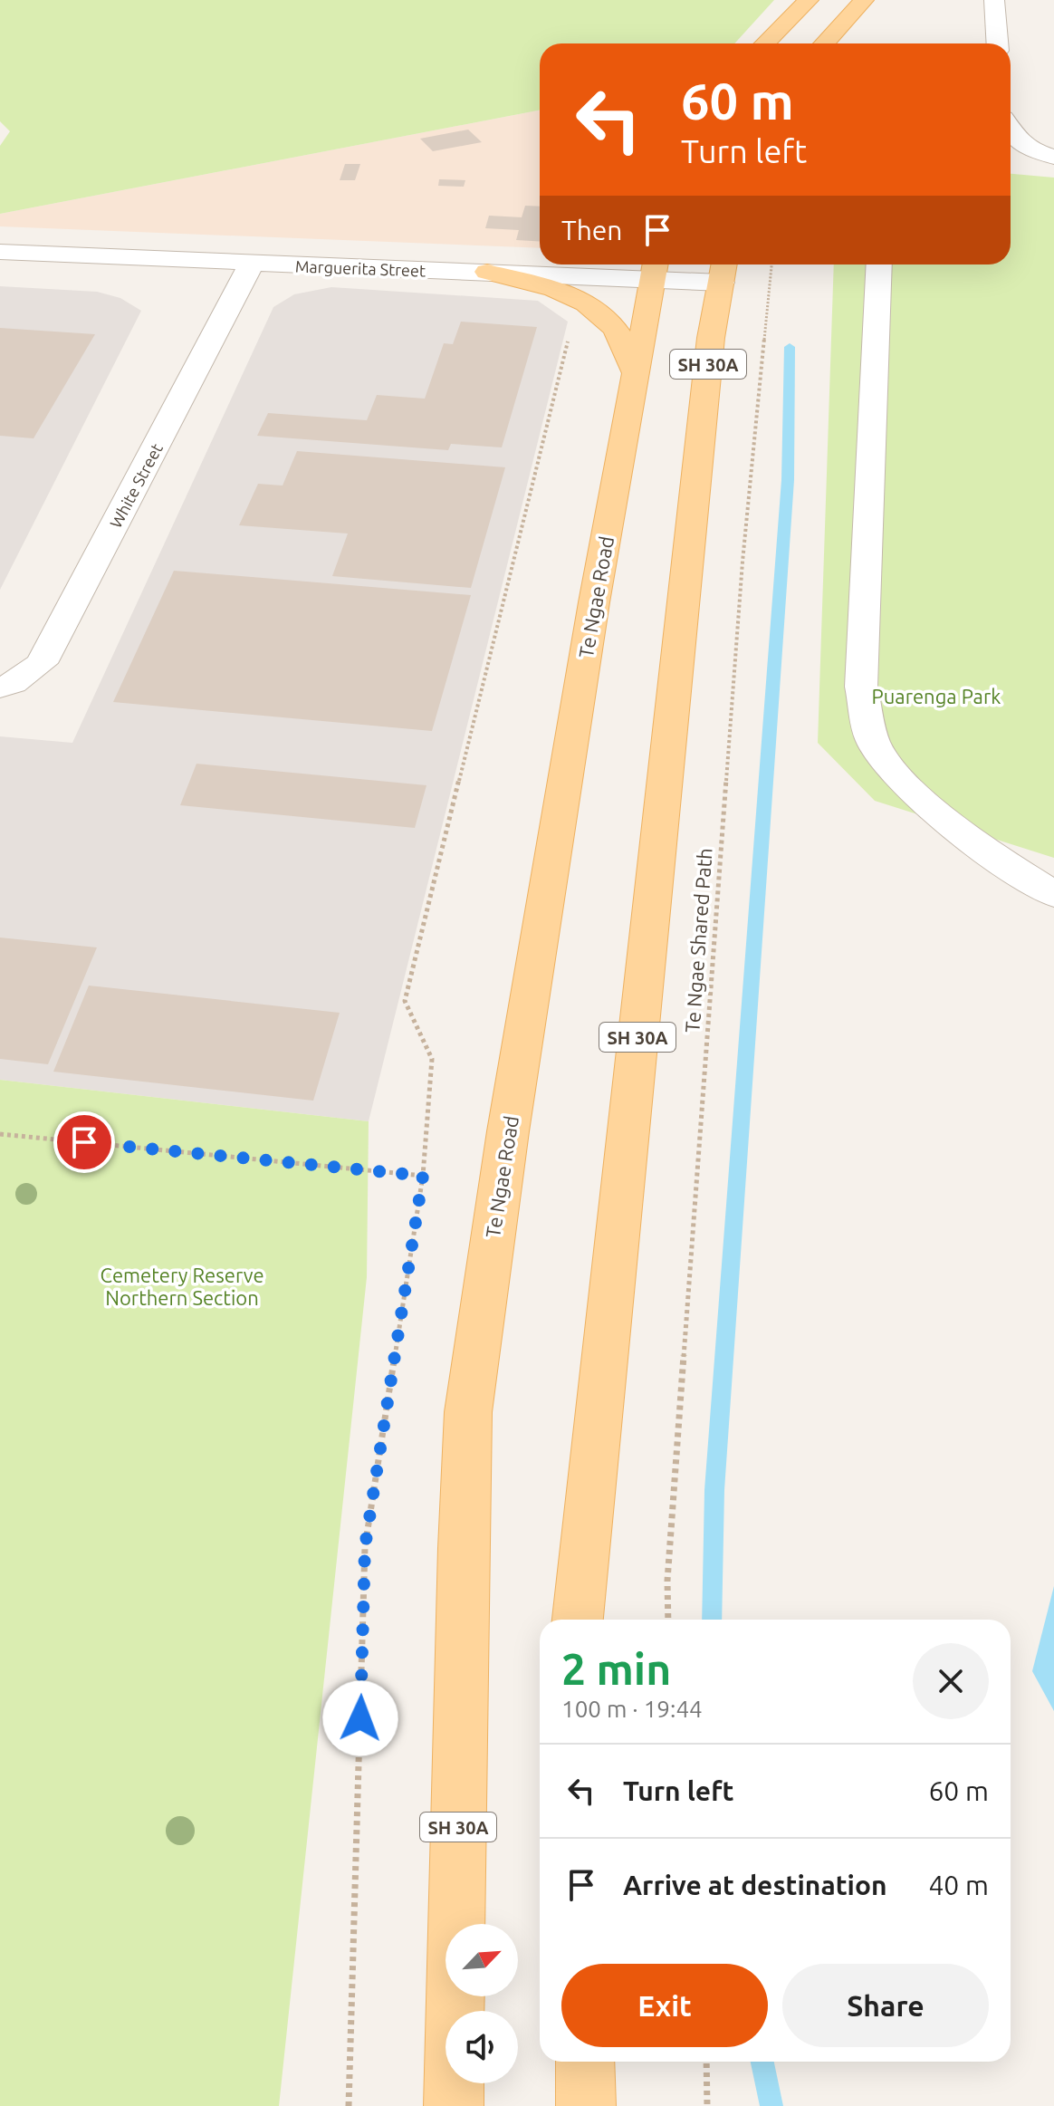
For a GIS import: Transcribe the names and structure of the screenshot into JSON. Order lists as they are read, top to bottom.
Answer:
{
  "streets": {
    "main road": ["SH 30A", "Te Ngae Road"],
    "street": ["Marguerita Street", "White Street"],
    "path": ["Te Ngae Shared Path"]
  },
  "crossings": [
    ["Marguerita Street", "SH 30A"],
    ["Marguerita Street", "White Street"],
    ["Marguerita Street", "Te Ngae Road"]
  ],
  "parks": ["Puarenga Park", "Cemetery Reserve Northern Section"],
  "north": "top right",
  "page": {
    "turn": ["60 m", "Turn left"],
    "then": "Then",
    "heading": ["2 min", "100 m · 19:44"],
    "list": [
      {
        "name": "Turn left",
        "value": "60 m"
      },
      {
        "name": "Arrive at destination",
        "value": "40 m"
      }
    ],
    "buttons": ["Exit", "Share"]
  }
}
